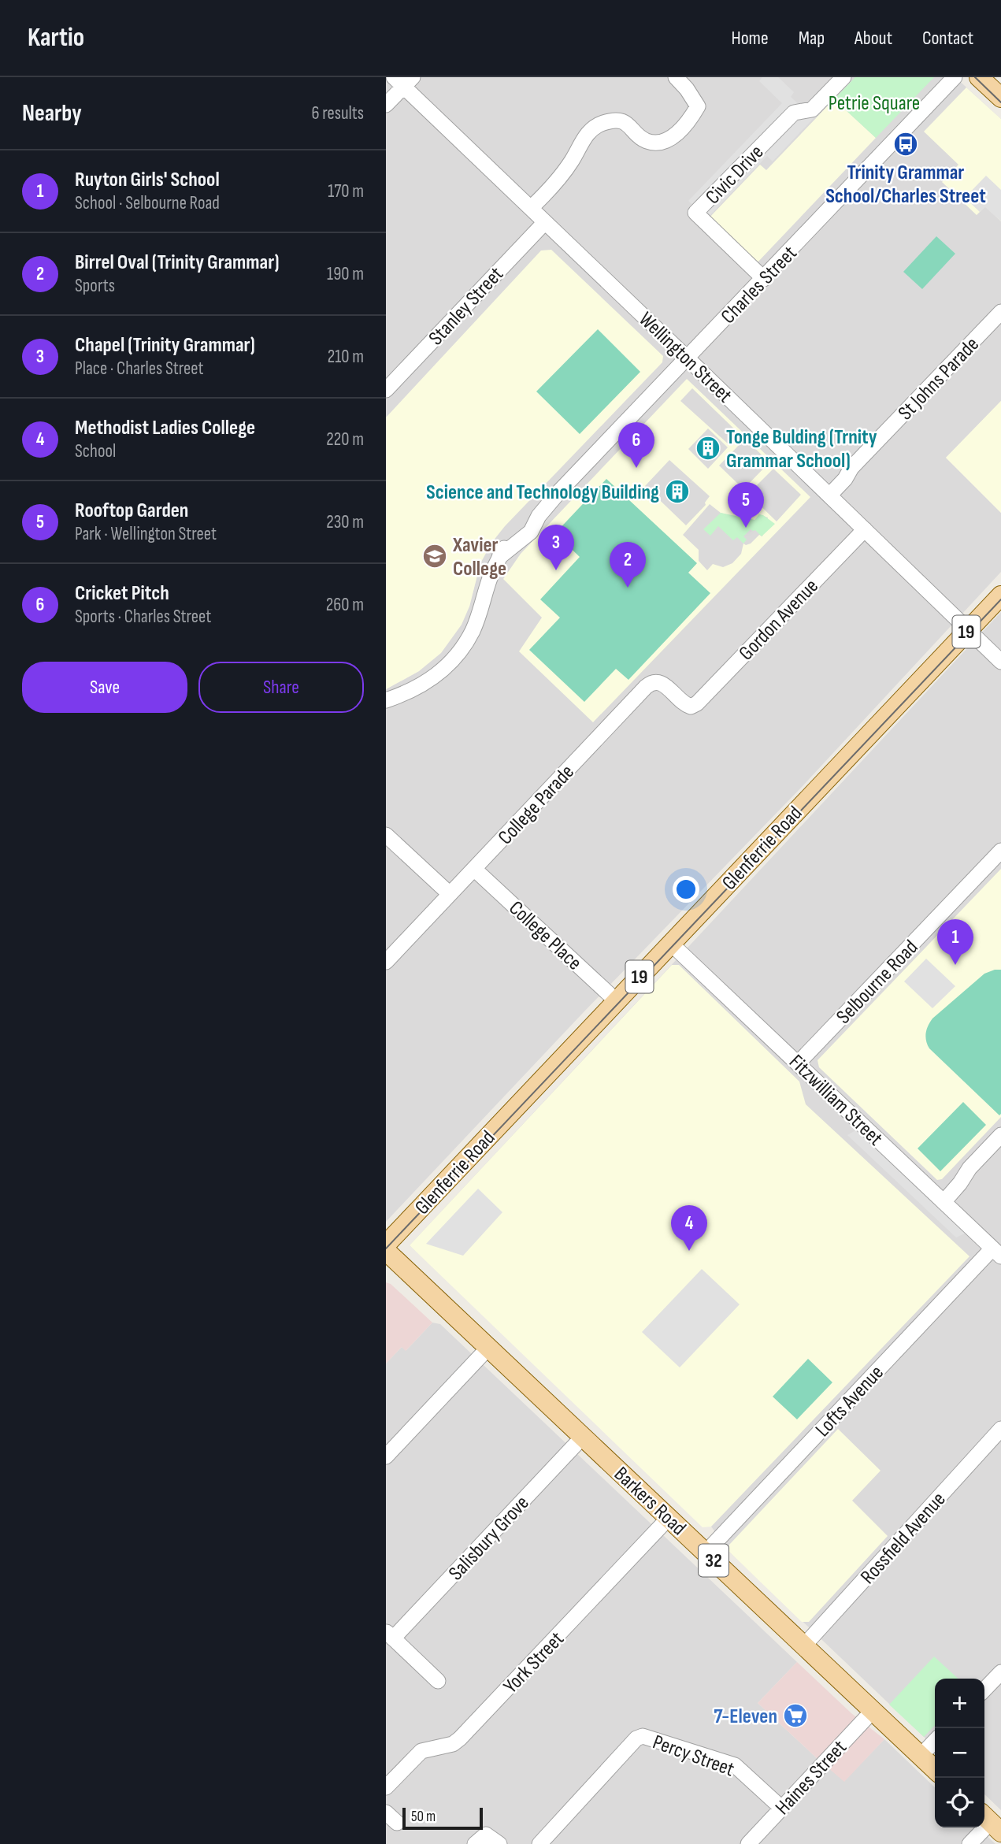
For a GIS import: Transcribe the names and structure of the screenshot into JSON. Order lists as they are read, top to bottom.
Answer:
{
  "streets": {
    "main road": [
      "19",
      "Glenferrie Road",
      "Barkers Road",
      "32"
    ],
    "street": [
      "Civic Drive",
      "Charles Street",
      "Stanley Street",
      "Wellington Street",
      "St Johns Parade",
      "Gordon Avenue",
      "College Parade",
      "College Place",
      "Selbourne Road",
      "Fitzwilliam Street",
      "Lofts Avenue",
      "Salisbury Grove",
      "Rossfield Avenue",
      "York Street",
      "Percy Street",
      "Haines Street"
    ]
  },
  "crossings": [
    ["Civic Drive", "Charles Street"],
    ["Charles Street", "Wellington Street"],
    ["Stanley Street", "Wellington Street"],
    ["Wellington Street", "St Johns Parade"],
    ["Wellington Street", "Gordon Avenue"],
    ["Wellington Street", "Glenferrie Road"],
    ["Gordon Avenue", "College Parade"],
    ["College Parade", "College Place"],
    ["Glenferrie Road", "College Place"],
    ["Glenferrie Road", "Fitzwilliam Street"],
    ["Selbourne Road", "Fitzwilliam Street"],
    ["Fitzwilliam Street", "Lofts Avenue"],
    ["Lofts Avenue", "Barkers Road"],
    ["Barkers Road", "Salisbury Grove"],
    ["Barkers Road", "Rossfield Avenue"],
    ["Barkers Road", "York Street"],
    ["Barkers Road", "Haines Street"],
    ["Percy Street", "Haines Street"]
  ],
  "parks": ["Petrie Square"],
  "places": {
    "bus stop": ["Trinity Grammar School/Charles Street"],
    "building": ["Tonge Bulding (Trnity Grammar School)", "Science and Technology Building"],
    "school or university": ["Xavier College"],
    "supermarket": ["7-Eleven"]
  },
  "scale_bar": "50 m",
  "page": {
    "header": "Kartio",
    "nav": [
      "Home",
      "Map",
      "About",
      "Contact"
    ],
    "heading": ["Nearby", "6 results"],
    "list": [
      {
        "mark": "1",
        "name": "Ruyton Girls' School",
        "note": "School · Selbourne Road",
        "value": "170 m"
      },
      {
        "mark": "2",
        "name": "Birrel Oval (Trinity Grammar)",
        "note": "Sports",
        "value": "190 m"
      },
      {
        "mark": "3",
        "name": "Chapel (Trinity Grammar)",
        "note": "Place · Charles Street",
        "value": "210 m"
      },
      {
        "mark": "4",
        "name": "Methodist Ladies College",
        "note": "School",
        "value": "220 m"
      },
      {
        "mark": "5",
        "name": "Rooftop Garden",
        "note": "Park · Wellington Street",
        "value": "230 m"
      },
      {
        "mark": "6",
        "name": "Cricket Pitch",
        "note": "Sports · Charles Street",
        "value": "260 m"
      }
    ],
    "pins": [
      "6",
      "5",
      "3",
      "2",
      "1",
      "4"
    ],
    "buttons": ["Save", "Share"],
    "map_buttons": ["+", "−"],
    "scale": "50 m"
  }
}
